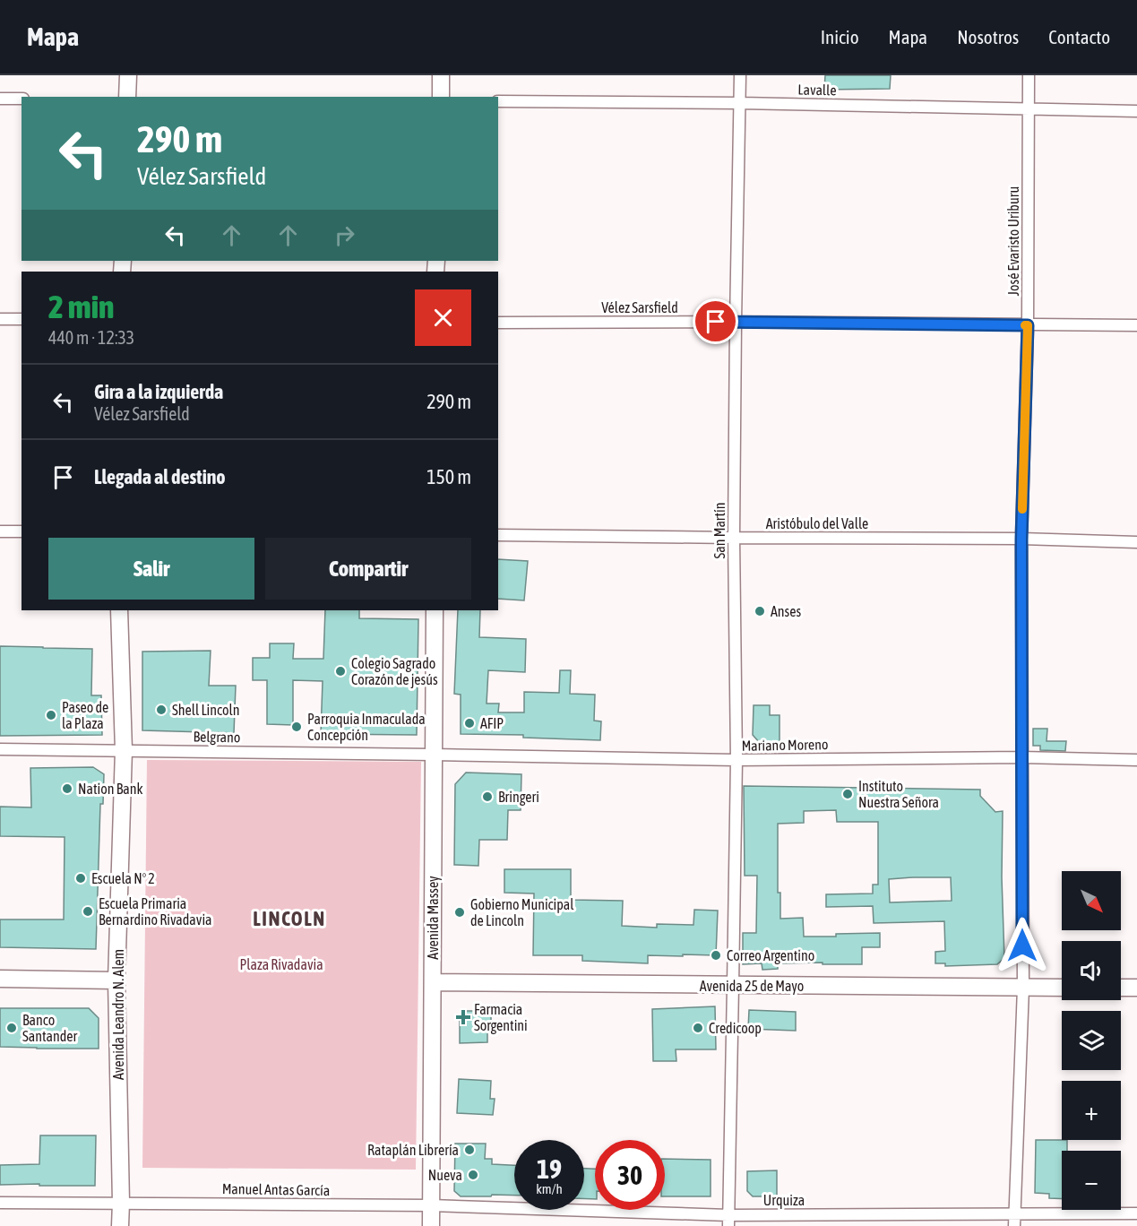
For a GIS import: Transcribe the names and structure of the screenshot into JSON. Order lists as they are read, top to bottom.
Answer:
{
  "streets": {
    "main road": ["Avenida Massey", "Avenida 25 de Mayo", "Avenida Leandro N. Alem"],
    "street": [
      "Lavalle",
      "José Evaristo Uriburu",
      "Vélez Sarsfield",
      "Aristóbulo del Valle",
      "San Martín",
      "Belgrano",
      "Mariano Moreno",
      "Manuel Antas García",
      "Urquiza"
    ]
  },
  "crossings": [
    ["Lavalle", "José Evaristo Uriburu"],
    ["Lavalle", "San Martín"],
    ["José Evaristo Uriburu", "Vélez Sarsfield"],
    ["José Evaristo Uriburu", "Aristóbulo del Valle"],
    ["José Evaristo Uriburu", "Mariano Moreno"],
    ["José Evaristo Uriburu", "Avenida 25 de Mayo"],
    ["José Evaristo Uriburu", "Urquiza"],
    ["Vélez Sarsfield", "San Martín"],
    ["Aristóbulo del Valle", "San Martín"],
    ["San Martín", "Mariano Moreno"],
    ["San Martín", "Avenida 25 de Mayo"],
    ["San Martín", "Urquiza"],
    ["Belgrano", "Mariano Moreno"],
    ["Belgrano", "Avenida Massey"],
    ["Belgrano", "Avenida Leandro N. Alem"],
    ["Mariano Moreno", "Avenida Massey"],
    ["Avenida Massey", "Avenida 25 de Mayo"],
    ["Avenida Massey", "Manuel Antas García"],
    ["Avenida Massey", "Urquiza"],
    ["Avenida Leandro N. Alem", "Manuel Antas García"],
    ["Manuel Antas García", "Urquiza"]
  ],
  "districts": ["LINCOLN"],
  "parks": ["Plaza Rivadavia"],
  "places": {
    "other": [
      "Anses",
      "Colegio Sagrado Corazón de jesús",
      "Shell Lincoln",
      "Paseo de la Plaza",
      "AFIP",
      "Parroquia Inmaculada Concepción",
      "Nation Bank",
      "Instituto Nuestra Señora",
      "Bringeri",
      "Escuela Nº 2",
      "Escuela Primaria Bernardino Rivadavia",
      "Gobierno Municipal de Lincoln",
      "Correo Argentino",
      "Banco Santander",
      "Credicoop",
      "Rataplán Librería",
      "Nueva"
    ],
    "health": ["Farmacia Sorgentini"]
  },
  "north": "bottom right",
  "page": {
    "header": "Mapa",
    "nav": [
      "Inicio",
      "Mapa",
      "Nosotros",
      "Contacto"
    ],
    "turn": ["290 m", "Vélez Sarsfield"],
    "heading": ["2 min", "440 m · 12:33"],
    "list": [
      {
        "name": "Gira a la izquierda",
        "note": "Vélez Sarsfield",
        "value": "290 m"
      },
      {
        "name": "Llegada al destino",
        "value": "150 m"
      }
    ],
    "buttons": ["Salir", "Compartir"],
    "map_buttons": ["+", "−"],
    "speed": "19 km/h",
    "limit": "30"
  }
}
